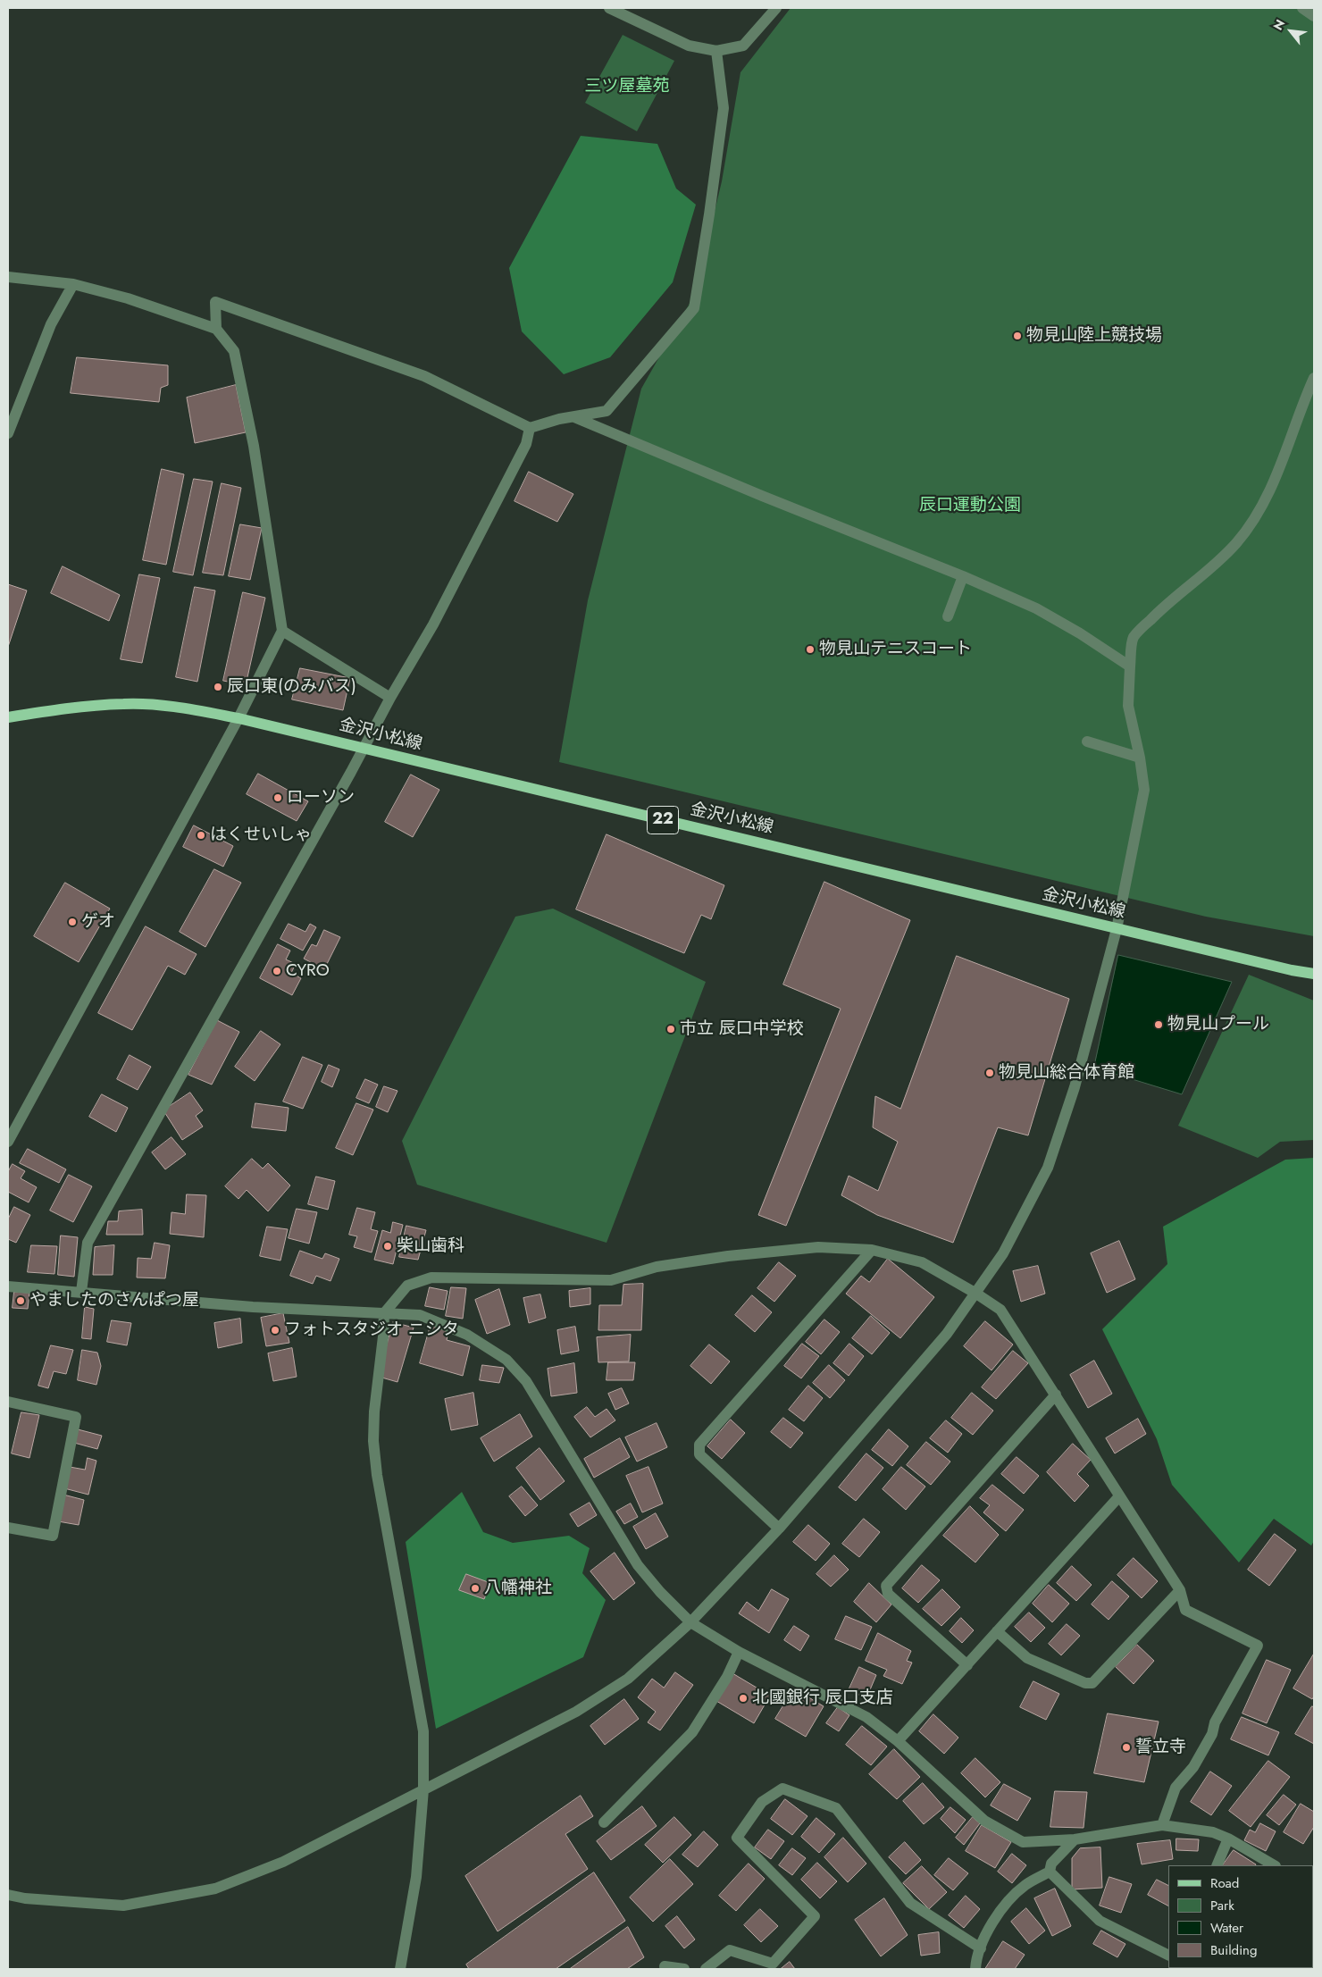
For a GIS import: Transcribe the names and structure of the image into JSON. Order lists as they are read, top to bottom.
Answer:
{
  "streets": {
    "main road": ["金沢小松線", "22"]
  },
  "parks": ["三ツ屋墓苑", "辰口運動公園"],
  "places": [
    "物見山陸上競技場",
    "物見山テニスコート",
    "辰口東(のみバス)",
    "ローソン",
    "はくせいしゃ",
    "ゲオ",
    "CYRO",
    "物見山プール",
    "市立 辰口中学校",
    "物見山総合体育館",
    "柴山歯科",
    "やましたのさんぱつ屋",
    "フォトスタジオ ニシタ",
    "八幡神社",
    "北國銀行 辰口支店",
    "誓立寺"
  ],
  "legend": [
    "Road",
    "Park",
    "Water",
    "Building"
  ],
  "north": "top left"
}
